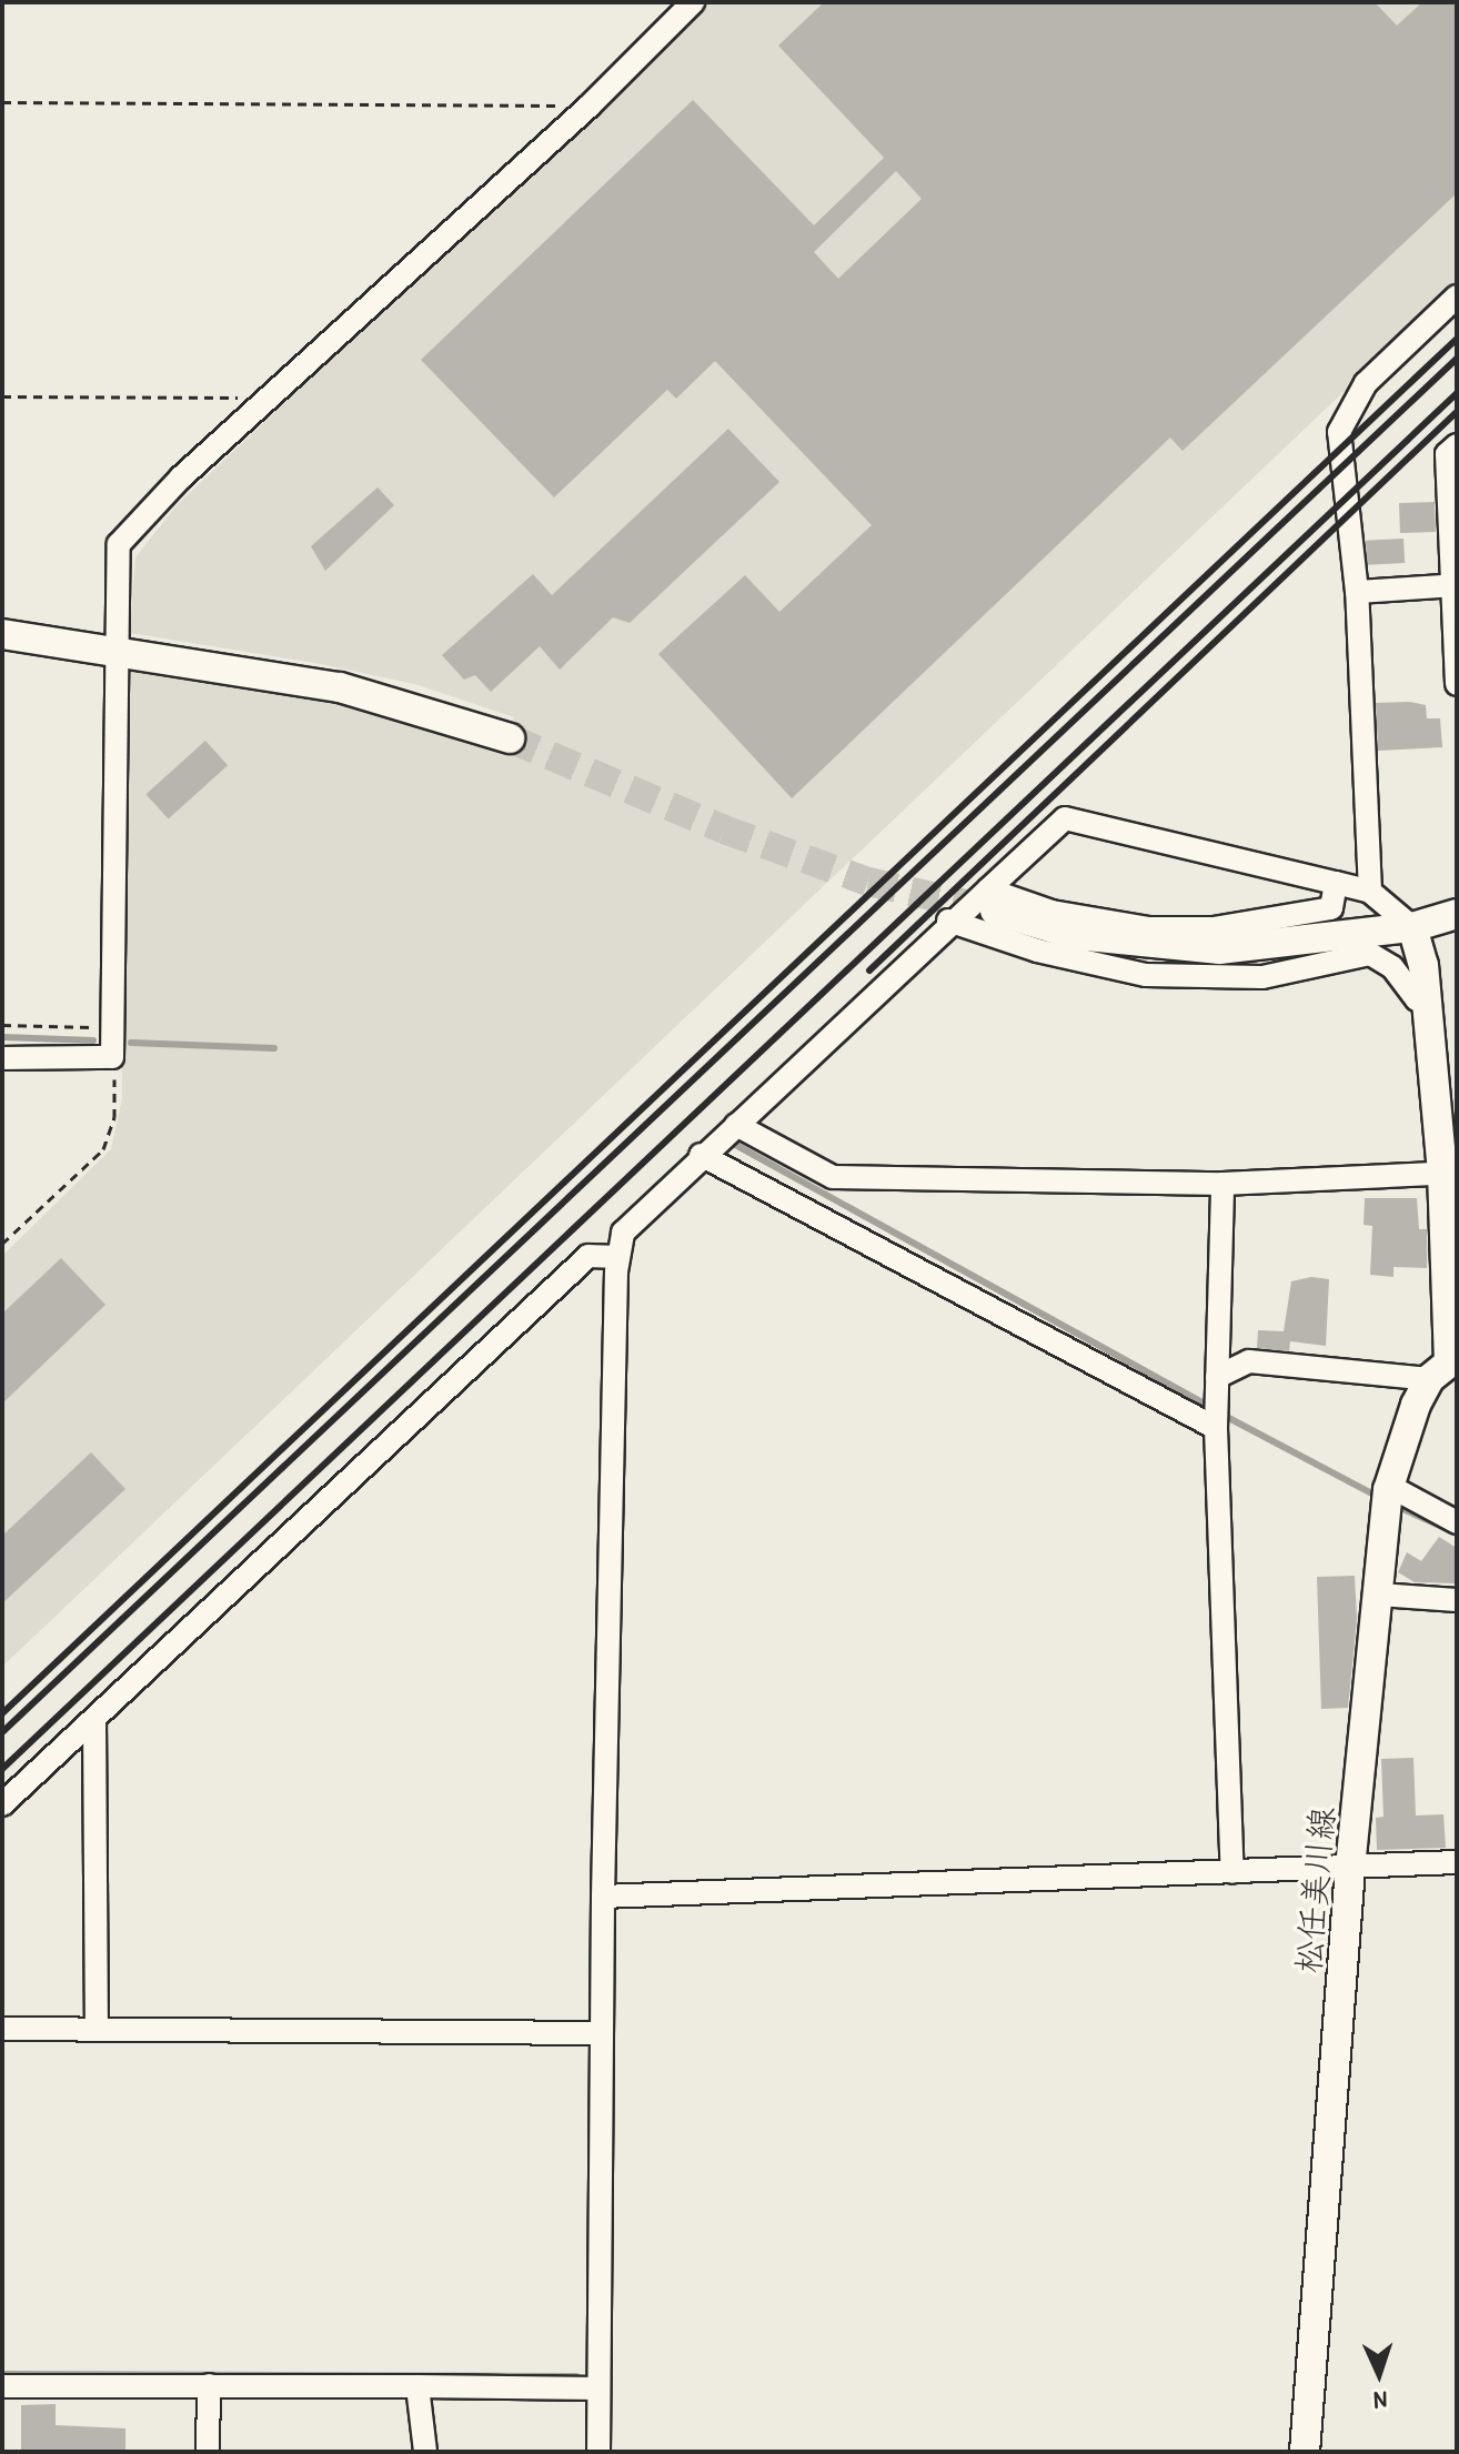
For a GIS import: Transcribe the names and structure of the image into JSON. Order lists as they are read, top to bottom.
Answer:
{
  "streets": {
    "street": ["松任美川線"]
  },
  "north": "bottom"
}
